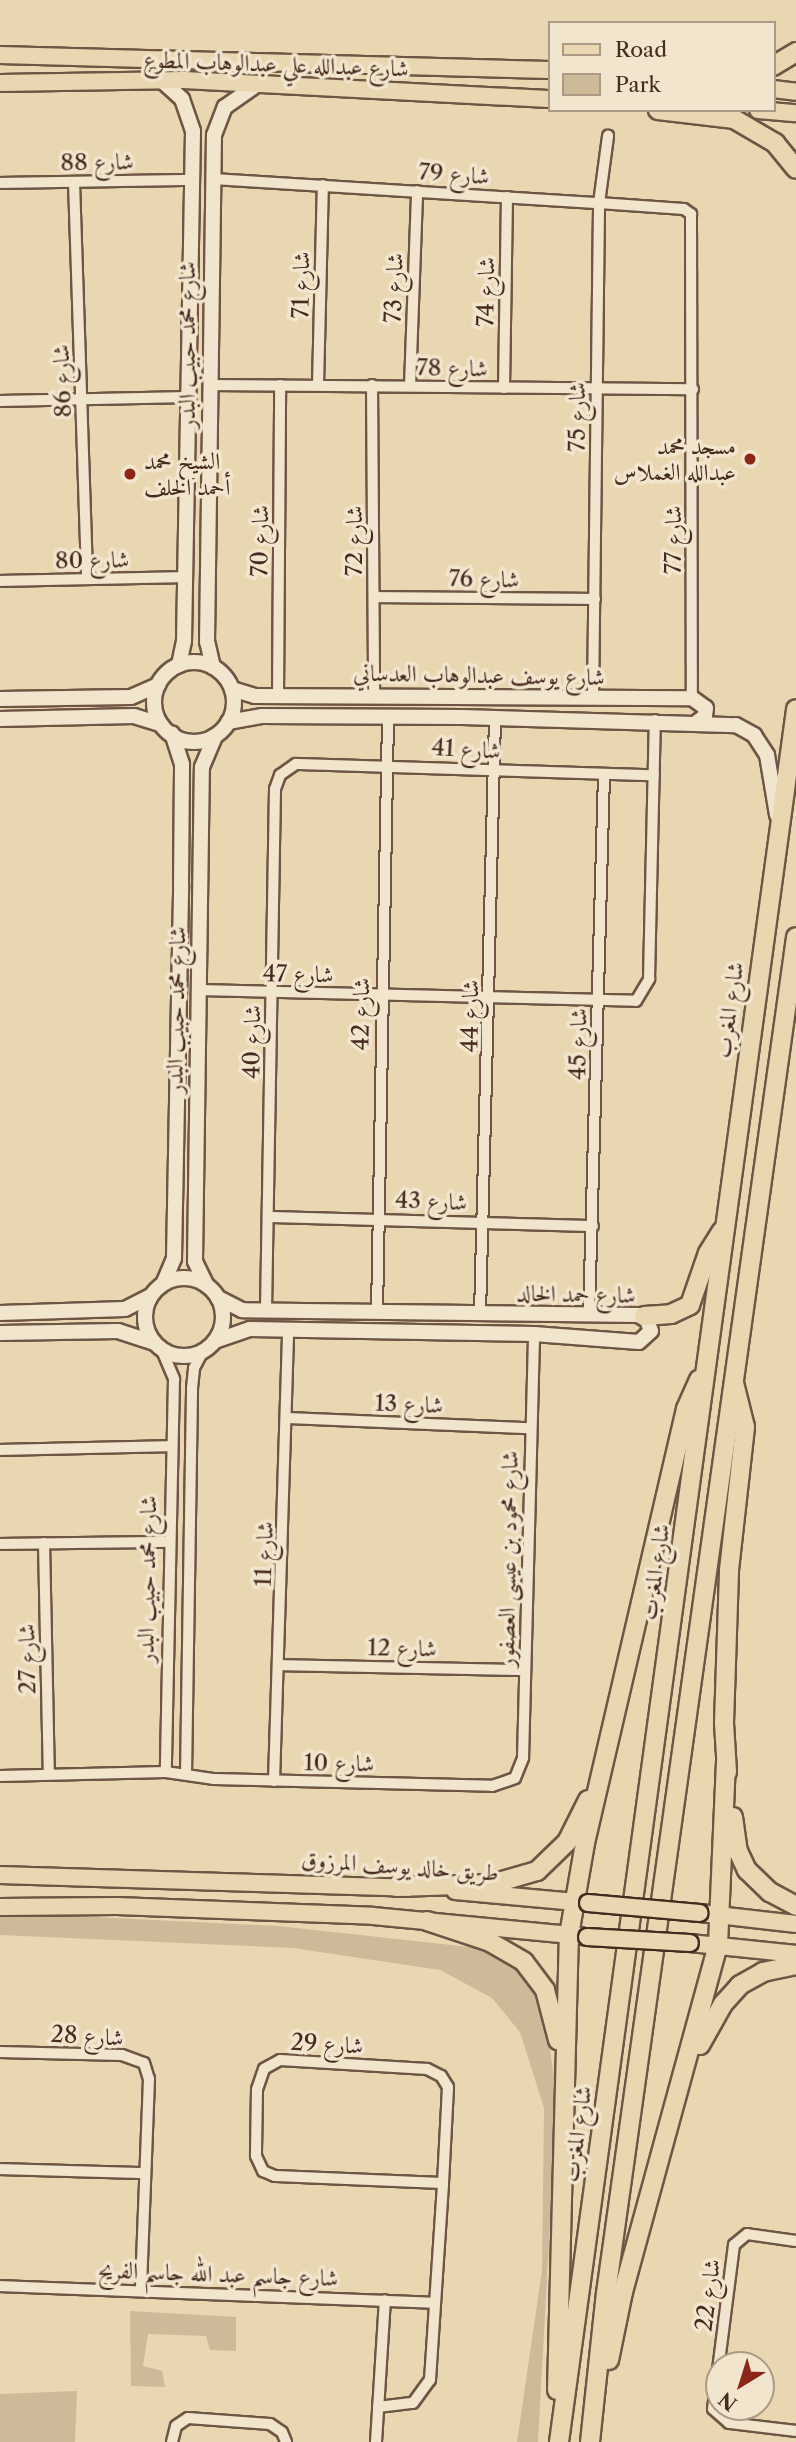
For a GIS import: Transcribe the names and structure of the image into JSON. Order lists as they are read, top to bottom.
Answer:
{
  "streets": {
    "highway": ["شارع المغرب"],
    "main road": ["شارع عبدالله علي عبدالوهاب المطوع", "طريق خالد يوسف المرزوق"],
    "street": [
      "شارع 88",
      "شارع 79",
      "شارع 71",
      "شارع 73",
      "شارع 74",
      "شارع محمد حبيب البدر",
      "شارع 78",
      "شارع 86",
      "شارع 75",
      "شارع 77",
      "شارع 70",
      "شارع 72",
      "شارع 80",
      "شارع 76",
      "شارع يوسف عبدالوهاب العدساني",
      "شارع 41",
      "شارع 47",
      "شارع 42",
      "شارع 44",
      "شارع 40",
      "شارع 45",
      "شارع 43",
      "شارع حمد الخالد",
      "شارع 13",
      "شارع 11",
      "شارع محمود بن عيسى العصفور",
      "شارع 12",
      "شارع 27",
      "شارع 10",
      "شارع 28",
      "شارع 29",
      "شارع جاسم عبد الله جاسم الفريح",
      "شارع 22"
    ]
  },
  "crossings": [
    ["شارع عبدالله علي عبدالوهاب المطوع", "شارع محمد حبيب البدر"],
    ["شارع 88", "شارع محمد حبيب البدر"],
    ["شارع 88", "شارع 86"],
    ["شارع 79", "شارع 71"],
    ["شارع 79", "شارع 73"],
    ["شارع 79", "شارع 74"],
    ["شارع 79", "شارع محمد حبيب البدر"],
    ["شارع 79", "شارع 75"],
    ["شارع 79", "شارع 77"],
    ["شارع 71", "شارع 78"],
    ["شارع 73", "شارع 78"],
    ["شارع 74", "شارع 78"],
    ["شارع محمد حبيب البدر", "شارع 78"],
    ["شارع محمد حبيب البدر", "شارع 80"],
    ["شارع محمد حبيب البدر", "شارع يوسف عبدالوهاب العدساني"],
    ["شارع محمد حبيب البدر", "شارع 47"],
    ["شارع محمد حبيب البدر", "شارع حمد الخالد"],
    ["شارع محمد حبيب البدر", "شارع 10"],
    ["شارع 78", "شارع 75"],
    ["شارع 78", "شارع 77"],
    ["شارع 78", "شارع 70"],
    ["شارع 78", "شارع 72"],
    ["شارع 86", "شارع 80"],
    ["شارع 75", "شارع 76"],
    ["شارع 75", "شارع يوسف عبدالوهاب العدساني"],
    ["شارع 77", "شارع يوسف عبدالوهاب العدساني"],
    ["شارع 70", "شارع يوسف عبدالوهاب العدساني"],
    ["شارع 72", "شارع 76"],
    ["شارع 72", "شارع يوسف عبدالوهاب العدساني"],
    ["شارع يوسف عبدالوهاب العدساني", "شارع المغرب"],
    ["شارع يوسف عبدالوهاب العدساني", "شارع 42"],
    ["شارع يوسف عبدالوهاب العدساني", "شارع 44"],
    ["شارع 41", "شارع 47"],
    ["شارع 41", "شارع 42"],
    ["شارع 41", "شارع 44"],
    ["شارع 41", "شارع 40"],
    ["شارع 41", "شارع 45"],
    ["شارع 47", "شارع 42"],
    ["شارع 47", "شارع 44"],
    ["شارع 47", "شارع 40"],
    ["شارع 47", "شارع 45"],
    ["شارع 42", "شارع 43"],
    ["شارع 42", "شارع حمد الخالد"],
    ["شارع 44", "شارع 43"],
    ["شارع 44", "شارع حمد الخالد"],
    ["شارع 40", "شارع 43"],
    ["شارع 40", "شارع حمد الخالد"],
    ["شارع 45", "شارع 43"],
    ["شارع 45", "شارع حمد الخالد"],
    ["شارع حمد الخالد", "شارع 11"],
    ["شارع حمد الخالد", "شارع محمود بن عيسى العصفور"],
    ["شارع 13", "شارع 11"],
    ["شارع 13", "شارع محمود بن عيسى العصفور"],
    ["شارع 11", "شارع 12"],
    ["شارع 11", "شارع 10"],
    ["شارع محمود بن عيسى العصفور", "شارع 12"],
    ["شارع محمود بن عيسى العصفور", "شارع 10"],
    ["شارع 27", "شارع 10"],
    ["شارع 28", "شارع جاسم عبد الله جاسم الفريح"],
    ["شارع 29", "شارع جاسم عبد الله جاسم الفريح"]
  ],
  "places": ["مسجد محمد عبدالله الغملاس", "الشيخ محمد أحمد الخلف"],
  "legend": ["Road", "Park"],
  "north": "bottom left"
}
